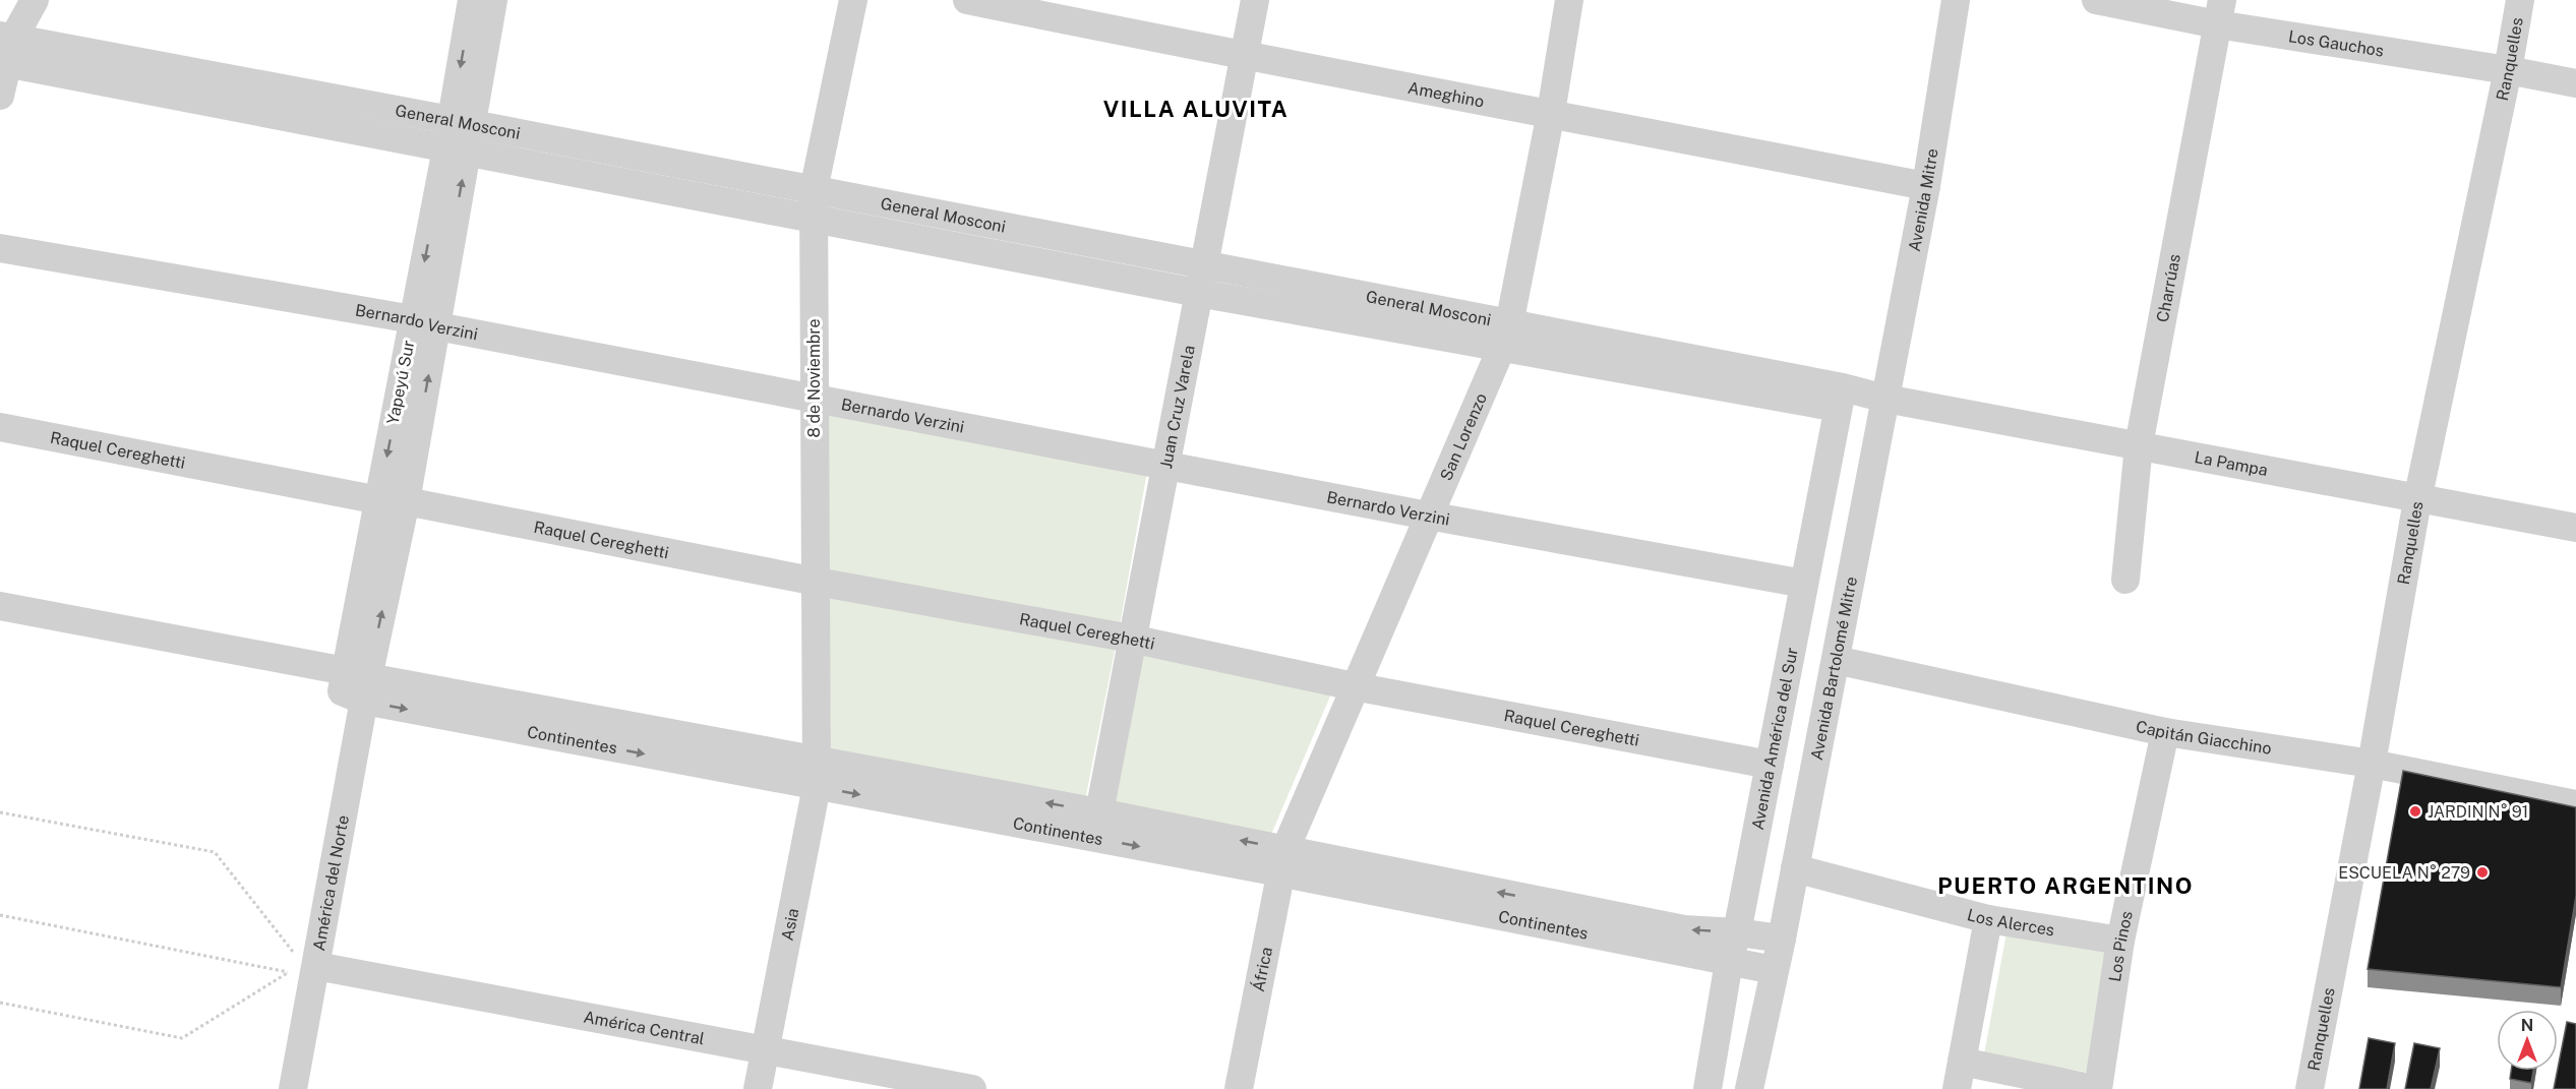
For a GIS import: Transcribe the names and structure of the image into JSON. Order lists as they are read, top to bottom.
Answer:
{
  "streets": {
    "street": [
      "Los Gauchos",
      "Ranquelles",
      "Ameghino",
      "General Mosconi",
      "Avenida Mitre",
      "Charrúas",
      "Bernardo Verzini",
      "8 de Noviembre",
      "Yapeyú Sur",
      "Juan Cruz Varela",
      "San Lorenzo",
      "Raquel Cereghetti",
      "La Pampa",
      "Avenida Bartolomé Mitre",
      "Capitán Giacchino",
      "Avenida América del Sur",
      "Continentes",
      "América del Norte",
      "Los Alerces",
      "Asia",
      "Los Pinos",
      "África",
      "América Central"
    ]
  },
  "crossings": [
    ["Los Gauchos", "Ranquelles"],
    ["Los Gauchos", "Charrúas"],
    ["Ranquelles", "La Pampa"],
    ["Ranquelles", "Capitán Giacchino"],
    ["Ameghino", "Avenida Mitre"],
    ["Ameghino", "Juan Cruz Varela"],
    ["Ameghino", "San Lorenzo"],
    ["General Mosconi", "Avenida Mitre"],
    ["General Mosconi", "8 de Noviembre"],
    ["General Mosconi", "Yapeyú Sur"],
    ["General Mosconi", "Juan Cruz Varela"],
    ["General Mosconi", "San Lorenzo"],
    ["General Mosconi", "La Pampa"],
    ["General Mosconi", "Avenida Bartolomé Mitre"],
    ["General Mosconi", "Avenida América del Sur"],
    ["Avenida Mitre", "La Pampa"],
    ["Avenida Mitre", "Avenida Bartolomé Mitre"],
    ["Charrúas", "La Pampa"],
    ["Bernardo Verzini", "8 de Noviembre"],
    ["Bernardo Verzini", "Yapeyú Sur"],
    ["Bernardo Verzini", "Juan Cruz Varela"],
    ["Bernardo Verzini", "San Lorenzo"],
    ["Bernardo Verzini", "Avenida América del Sur"],
    ["8 de Noviembre", "Raquel Cereghetti"],
    ["8 de Noviembre", "Continentes"],
    ["8 de Noviembre", "Asia"],
    ["Yapeyú Sur", "Raquel Cereghetti"],
    ["Yapeyú Sur", "Continentes"],
    ["Yapeyú Sur", "América del Norte"],
    ["Juan Cruz Varela", "Raquel Cereghetti"],
    ["Juan Cruz Varela", "Continentes"],
    ["San Lorenzo", "Raquel Cereghetti"],
    ["San Lorenzo", "Continentes"],
    ["San Lorenzo", "África"],
    ["Raquel Cereghetti", "Avenida América del Sur"],
    ["La Pampa", "Avenida Bartolomé Mitre"],
    ["Avenida Bartolomé Mitre", "Capitán Giacchino"],
    ["Avenida Bartolomé Mitre", "Continentes"],
    ["Avenida Bartolomé Mitre", "Los Alerces"],
    ["Capitán Giacchino", "Los Pinos"],
    ["Avenida América del Sur", "Continentes"],
    ["Continentes", "América del Norte"],
    ["Continentes", "Asia"],
    ["Continentes", "África"],
    ["América del Norte", "América Central"],
    ["Los Alerces", "Los Pinos"],
    ["Asia", "América Central"]
  ],
  "districts": ["VILLA ALUVITA", "PUERTO ARGENTINO"],
  "places": ["JARDIN N° 91", "ESCUELA N° 279"],
  "north": "top"
}
